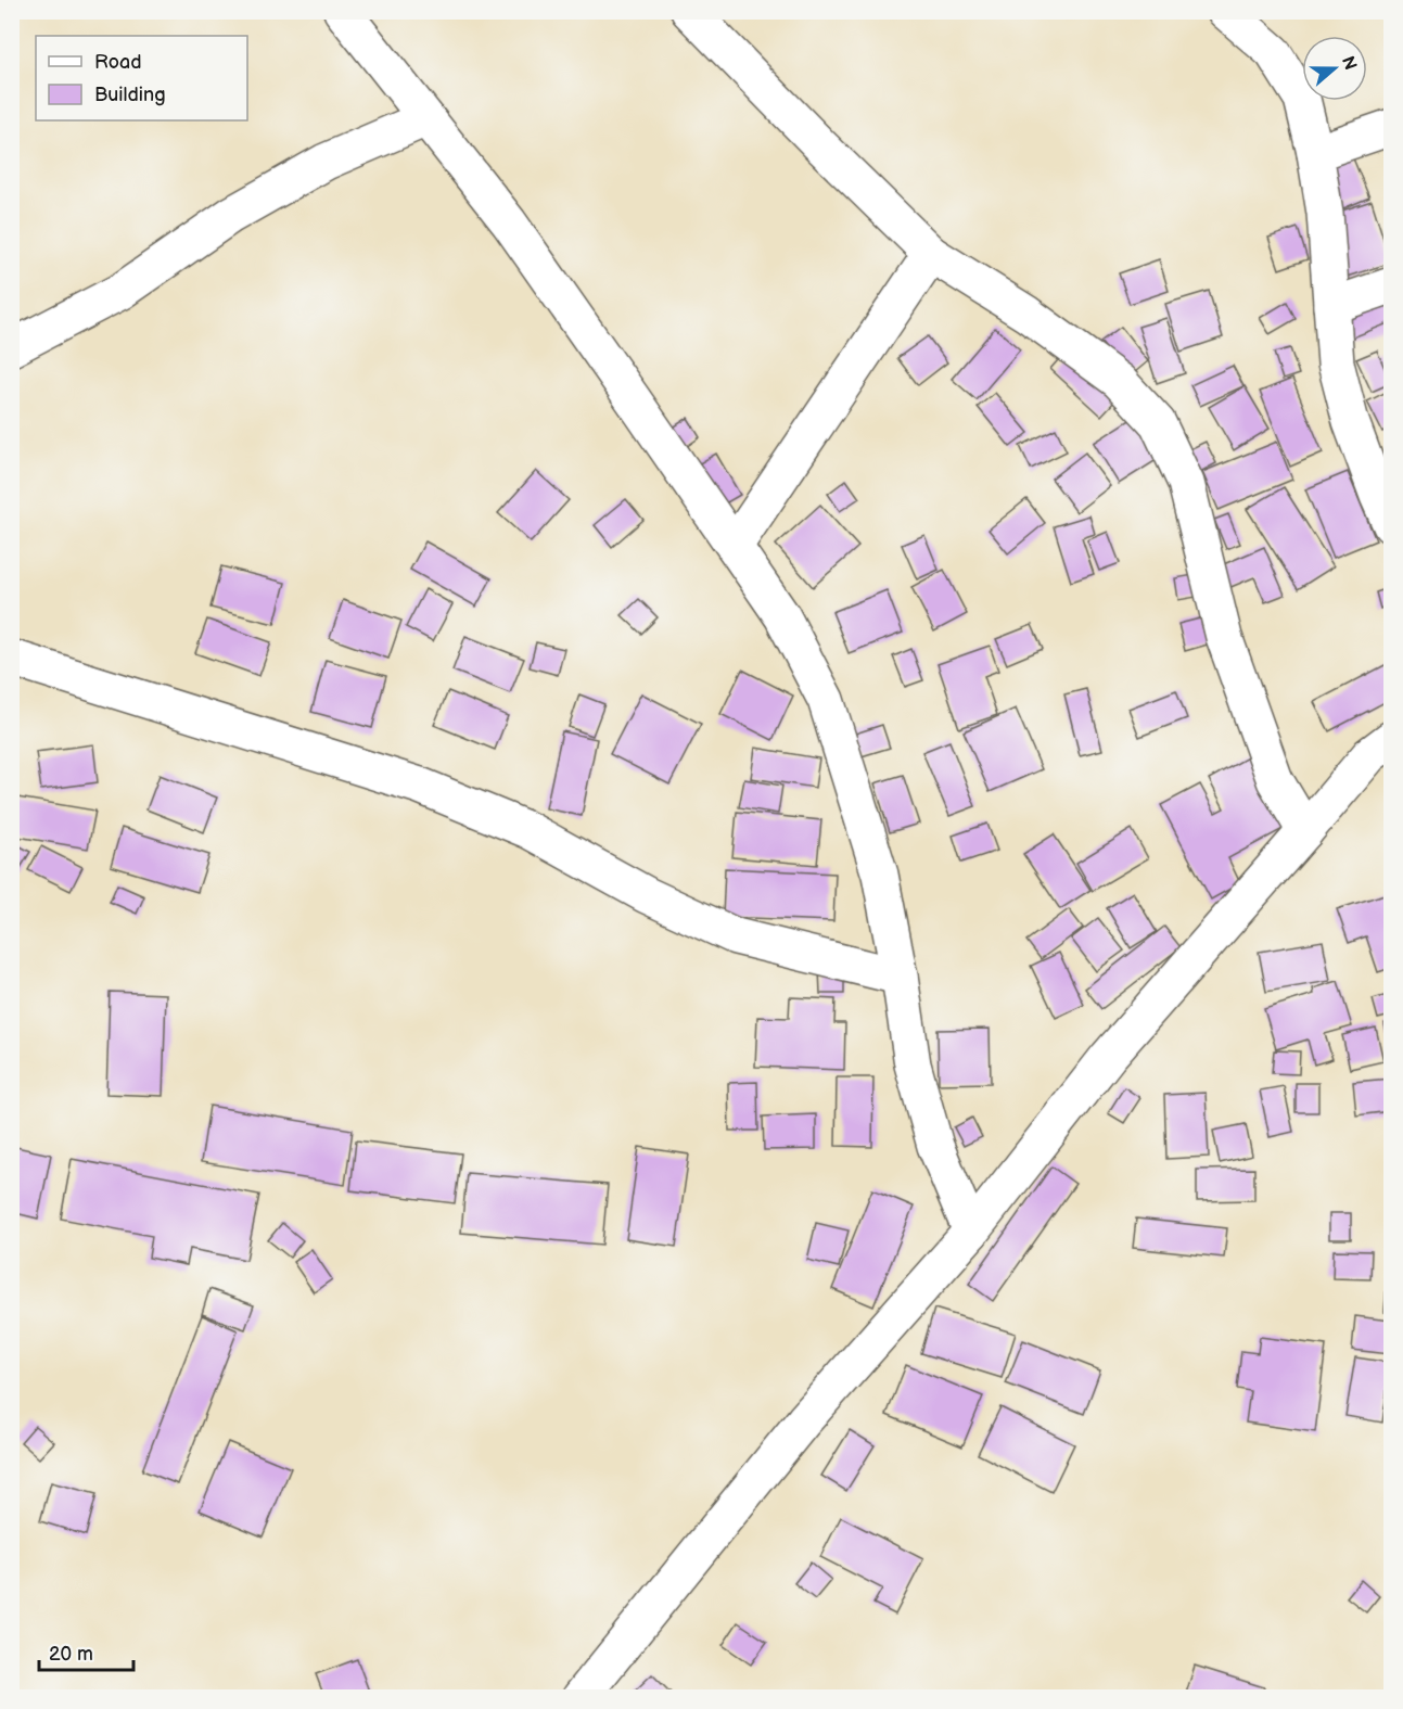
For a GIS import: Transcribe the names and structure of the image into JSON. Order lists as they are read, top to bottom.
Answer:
{
  "legend": ["Road", "Building"],
  "scale_bar": "20 m",
  "north": "right"
}
